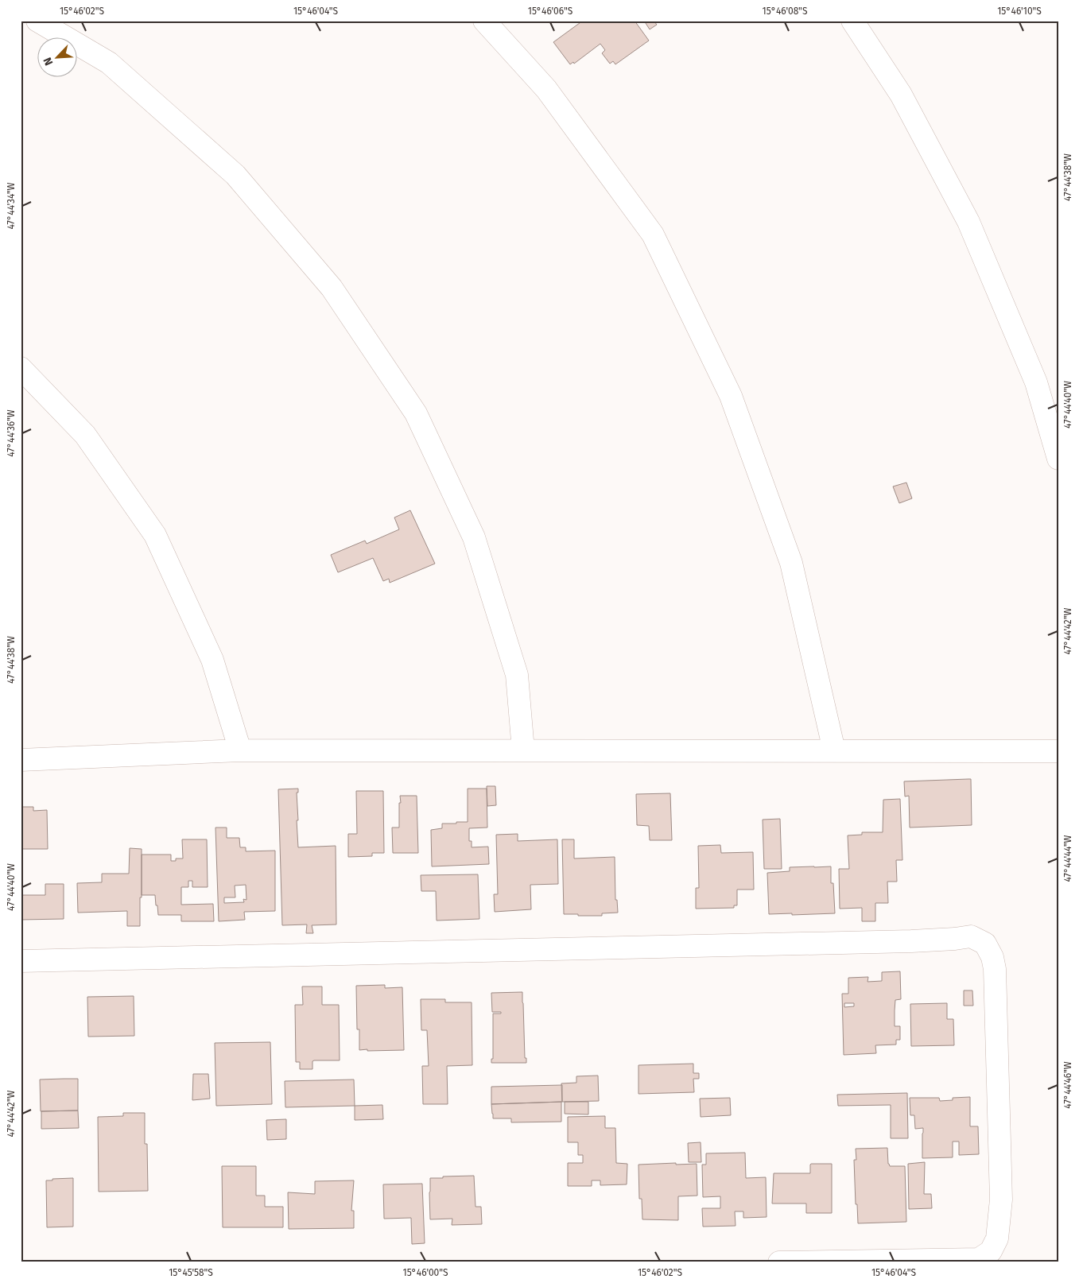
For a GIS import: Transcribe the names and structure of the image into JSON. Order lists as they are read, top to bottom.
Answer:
{
  "north": "bottom left",
  "coordinates": [
    "15°46'02\"S",
    "15°46'04\"S",
    "15°46'06\"S",
    "15°46'08\"S",
    "15°46'10\"S",
    "47°44'38\"W",
    "47°44'34\"W",
    "47°44'40\"W",
    "47°44'36\"W",
    "47°44'42\"W",
    "47°44'44\"W",
    "47°44'46\"W",
    "15°45'58\"S",
    "15°46'00\"S"
  ]
}
